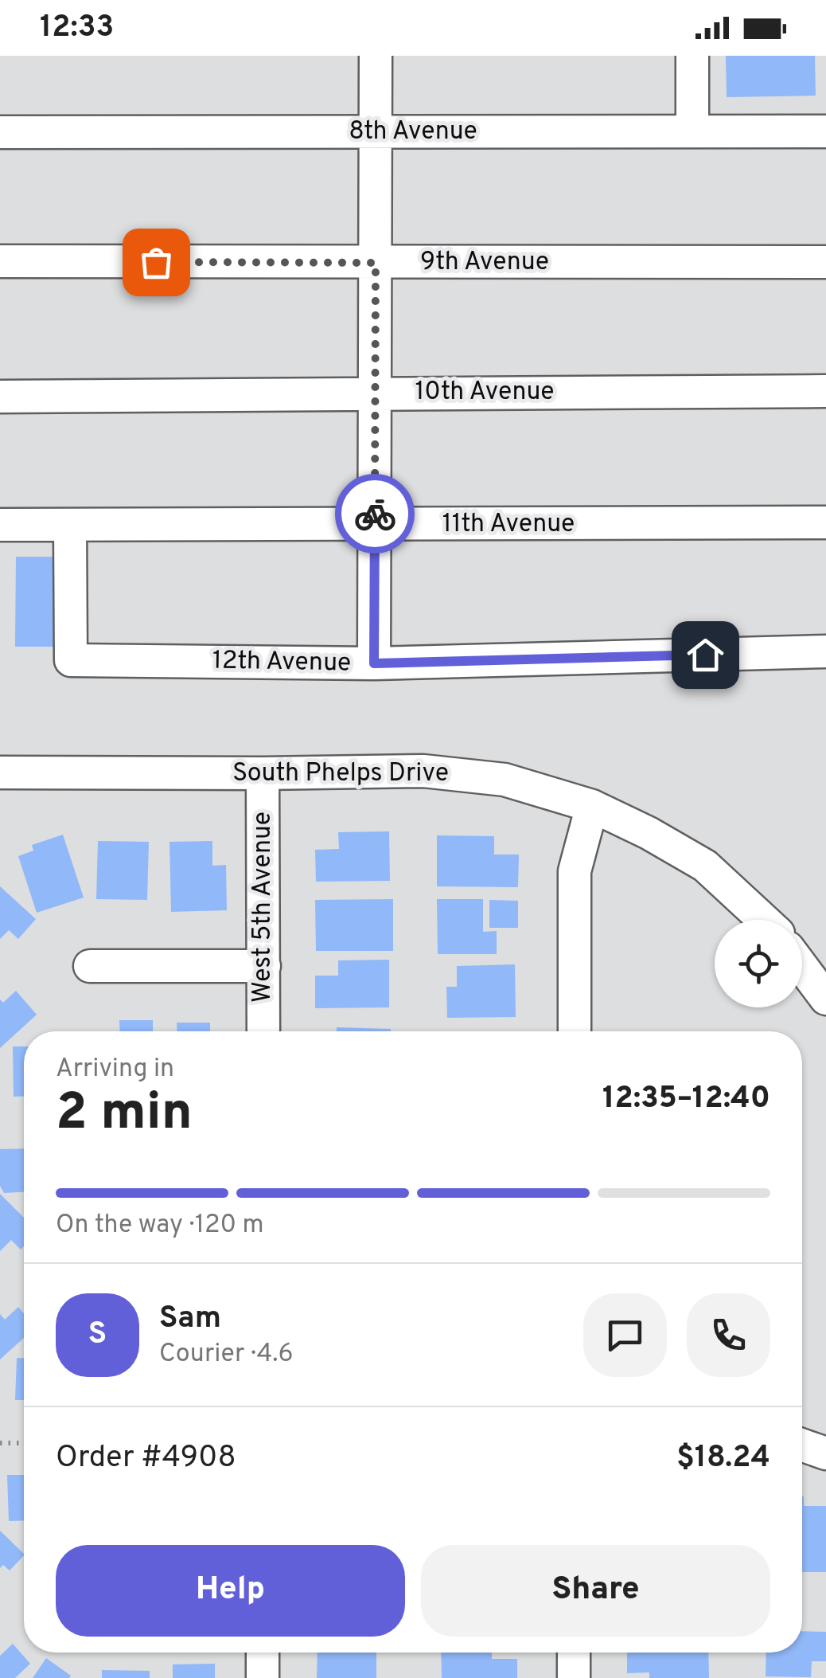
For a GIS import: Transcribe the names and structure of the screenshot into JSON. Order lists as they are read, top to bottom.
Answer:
{
  "streets": {
    "street": [
      "8th Avenue",
      "9th Avenue",
      "10th Avenue",
      "11th Avenue",
      "12th Avenue",
      "South Phelps Drive",
      "West 5th Avenue"
    ]
  },
  "crossings": [
    ["11th Avenue", "12th Avenue"],
    ["South Phelps Drive", "West 5th Avenue"]
  ],
  "page": {
    "status": "12:33",
    "heading": ["2 min", "Arriving in", "12:35–12:40"],
    "panel": [
      "Sam",
      "Courier · 4.6",
      "Order #4908",
      "$18.24"
    ],
    "bar": "On the way · 120 m",
    "round": "S",
    "buttons": ["Help", "Share"]
  }
}
